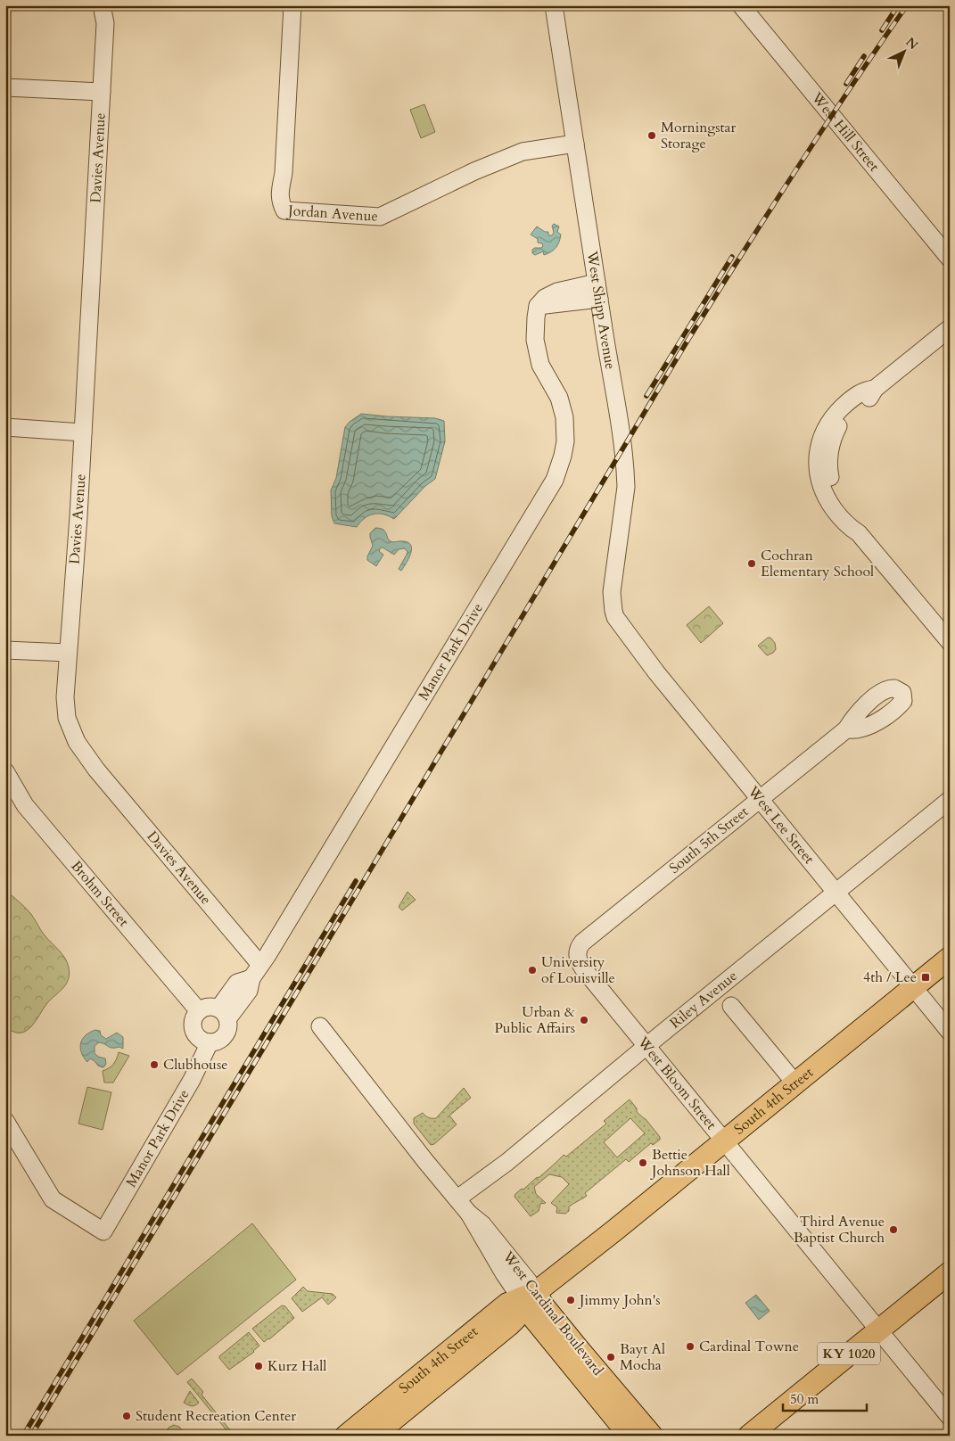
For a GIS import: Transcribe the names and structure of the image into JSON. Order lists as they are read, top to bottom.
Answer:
{
  "streets": {
    "main road": ["South 4th Street", "West Cardinal Boulevard", "KY 1020"],
    "street": [
      "West Hill Street",
      "Davies Avenue",
      "Jordan Avenue",
      "West Shipp Avenue",
      "Manor Park Drive",
      "West Lee Street",
      "South 5th Street",
      "Brohm Street",
      "Riley Avenue",
      "West Bloom Street"
    ]
  },
  "crossings": [
    ["Davies Avenue", "Manor Park Drive"],
    ["Jordan Avenue", "West Shipp Avenue"],
    ["West Shipp Avenue", "West Lee Street"],
    ["Manor Park Drive", "Brohm Street"],
    ["West Lee Street", "South 5th Street"],
    ["West Lee Street", "Riley Avenue"],
    ["West Lee Street", "South 4th Street"],
    ["South 5th Street", "West Bloom Street"],
    ["Riley Avenue", "West Bloom Street"],
    ["Riley Avenue", "West Cardinal Boulevard"],
    ["West Bloom Street", "South 4th Street"],
    ["West Bloom Street", "KY 1020"],
    ["South 4th Street", "West Cardinal Boulevard"]
  ],
  "places": {
    "other": [
      "Morningstar Storage",
      "Cochran Elementary School",
      "University of Louisville",
      "Urban & Public Affairs",
      "Clubhouse",
      "Bettie Johnson Hall",
      "Third Avenue Baptist Church",
      "Jimmy John's",
      "Cardinal Towne",
      "Bayt Al Mocha",
      "Kurz Hall",
      "Student Recreation Center"
    ],
    "transit": ["4th / Lee"]
  },
  "scale_bar": "50 m",
  "north": "top right"
}
